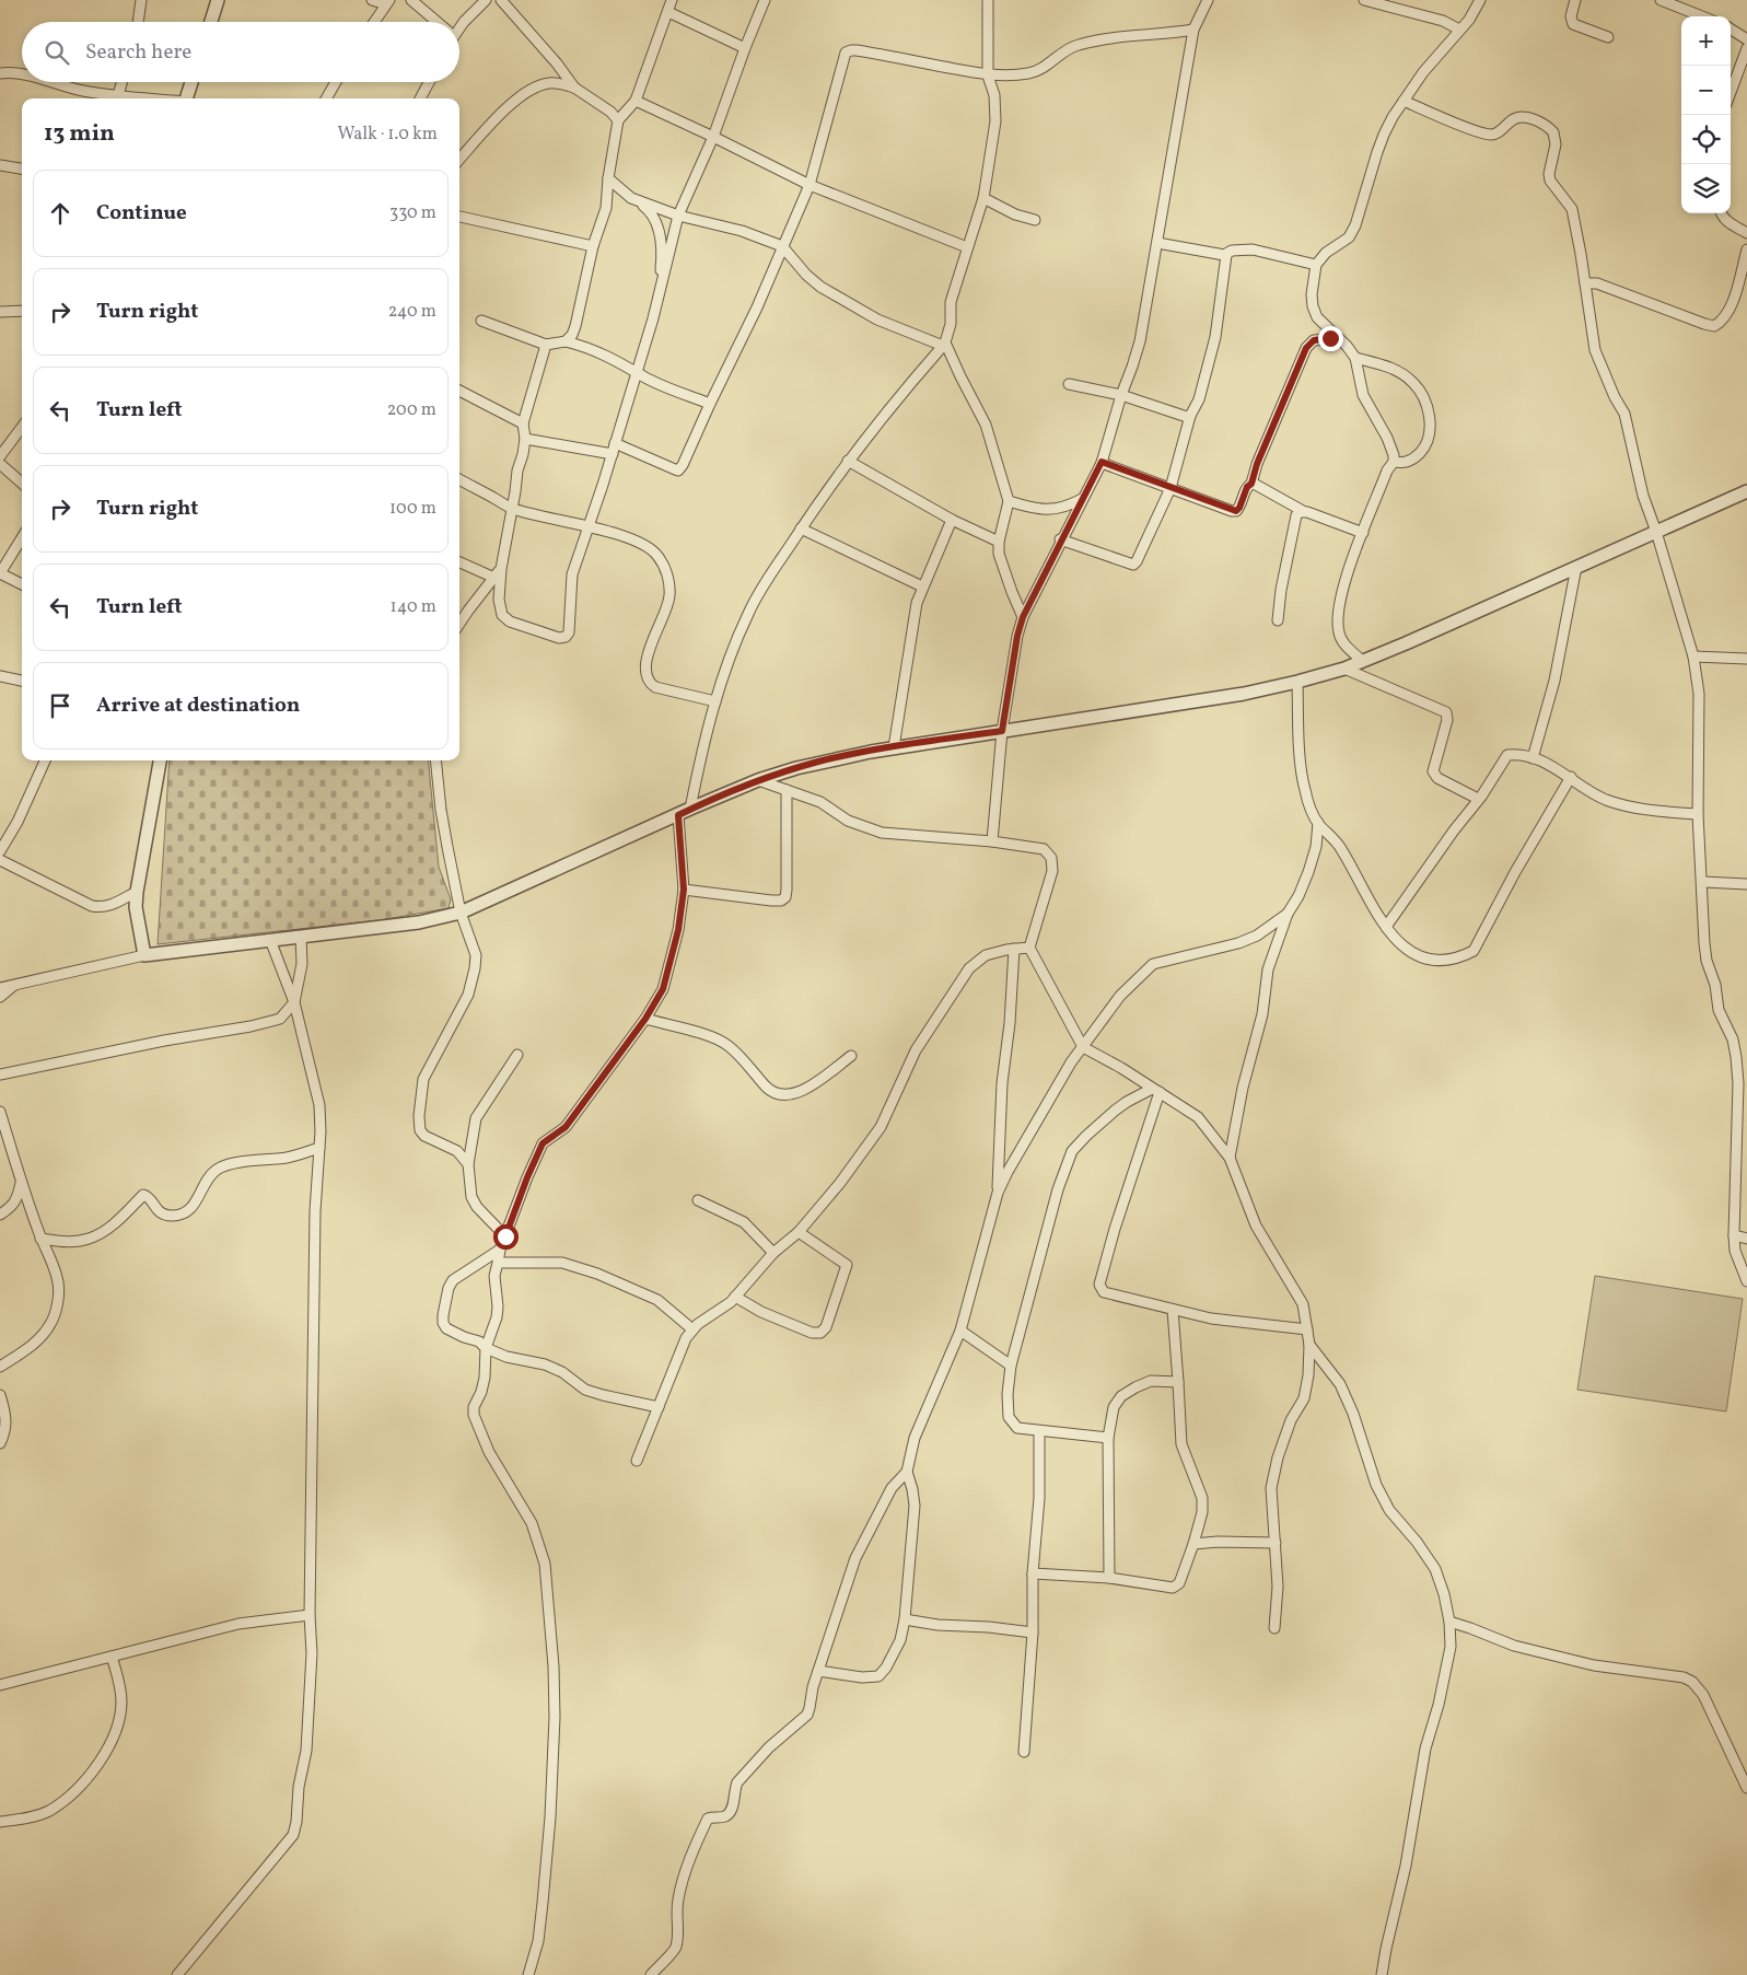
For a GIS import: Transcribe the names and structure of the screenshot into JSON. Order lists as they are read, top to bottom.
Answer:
{
  "page": {
    "map_buttons": ["+", "−"],
    "search": "Search here",
    "heading": ["13 min", "Walk · 1.0 km"],
    "list": [
      ["Continue", "330 m"],
      ["Turn right", "240 m"],
      ["Turn left", "200 m"],
      ["Turn right", "100 m"],
      ["Turn left", "140 m"],
      "Arrive at destination"
    ]
  }
}
